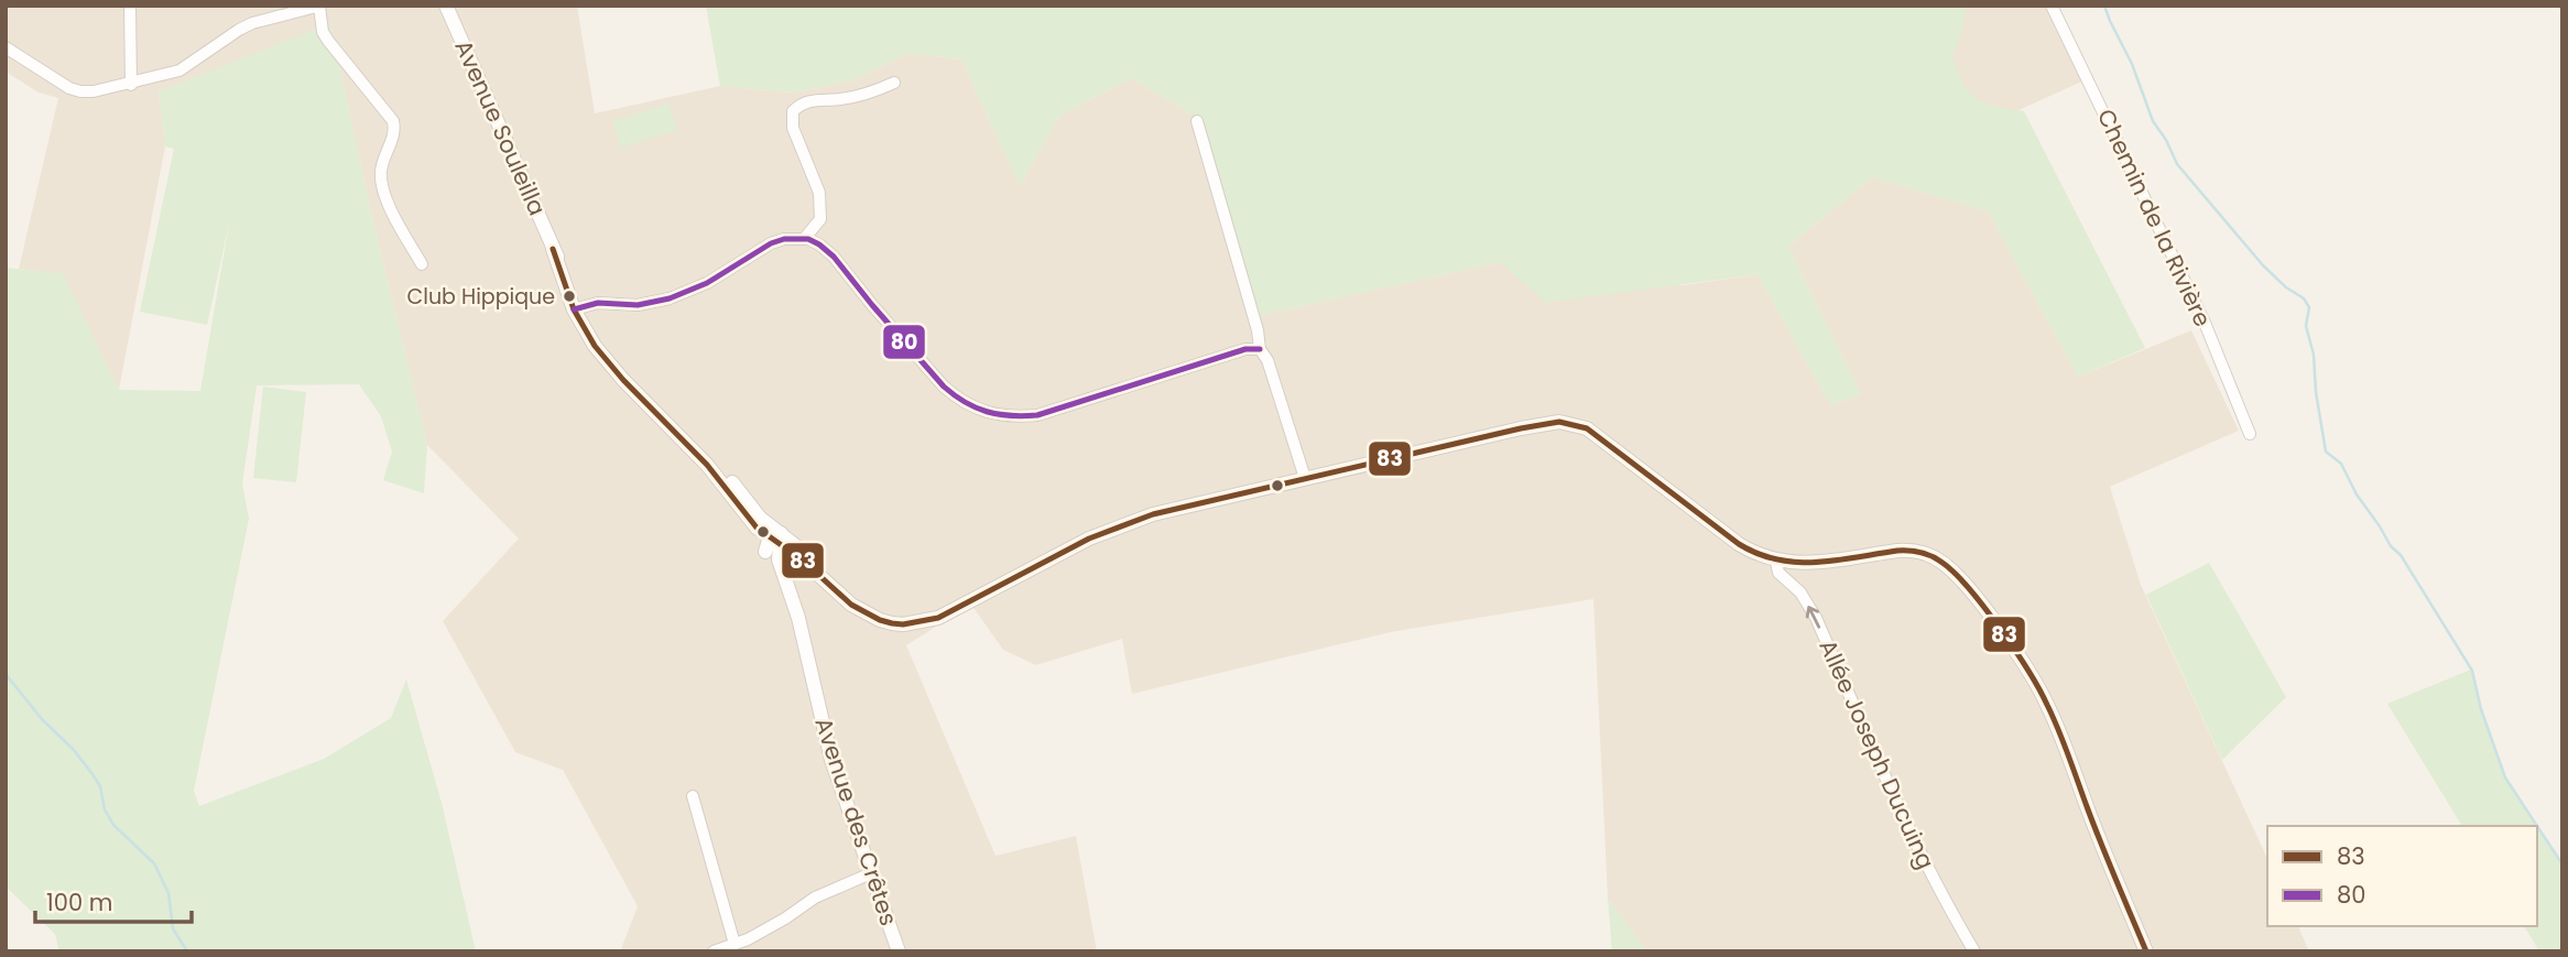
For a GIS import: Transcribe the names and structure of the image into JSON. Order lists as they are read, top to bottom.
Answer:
{
  "streets": {
    "street": [
      "Avenue Souleilla",
      "Chemin de la Rivière",
      "Allée Joseph Ducuing",
      "Avenue des Crêtes"
    ]
  },
  "one_way": ["Allée Joseph Ducuing"],
  "places": ["Club Hippique"],
  "lines": ["transit line 80", "transit line 83"],
  "legend": ["83", "80"],
  "scale_bar": "100 m"
}
